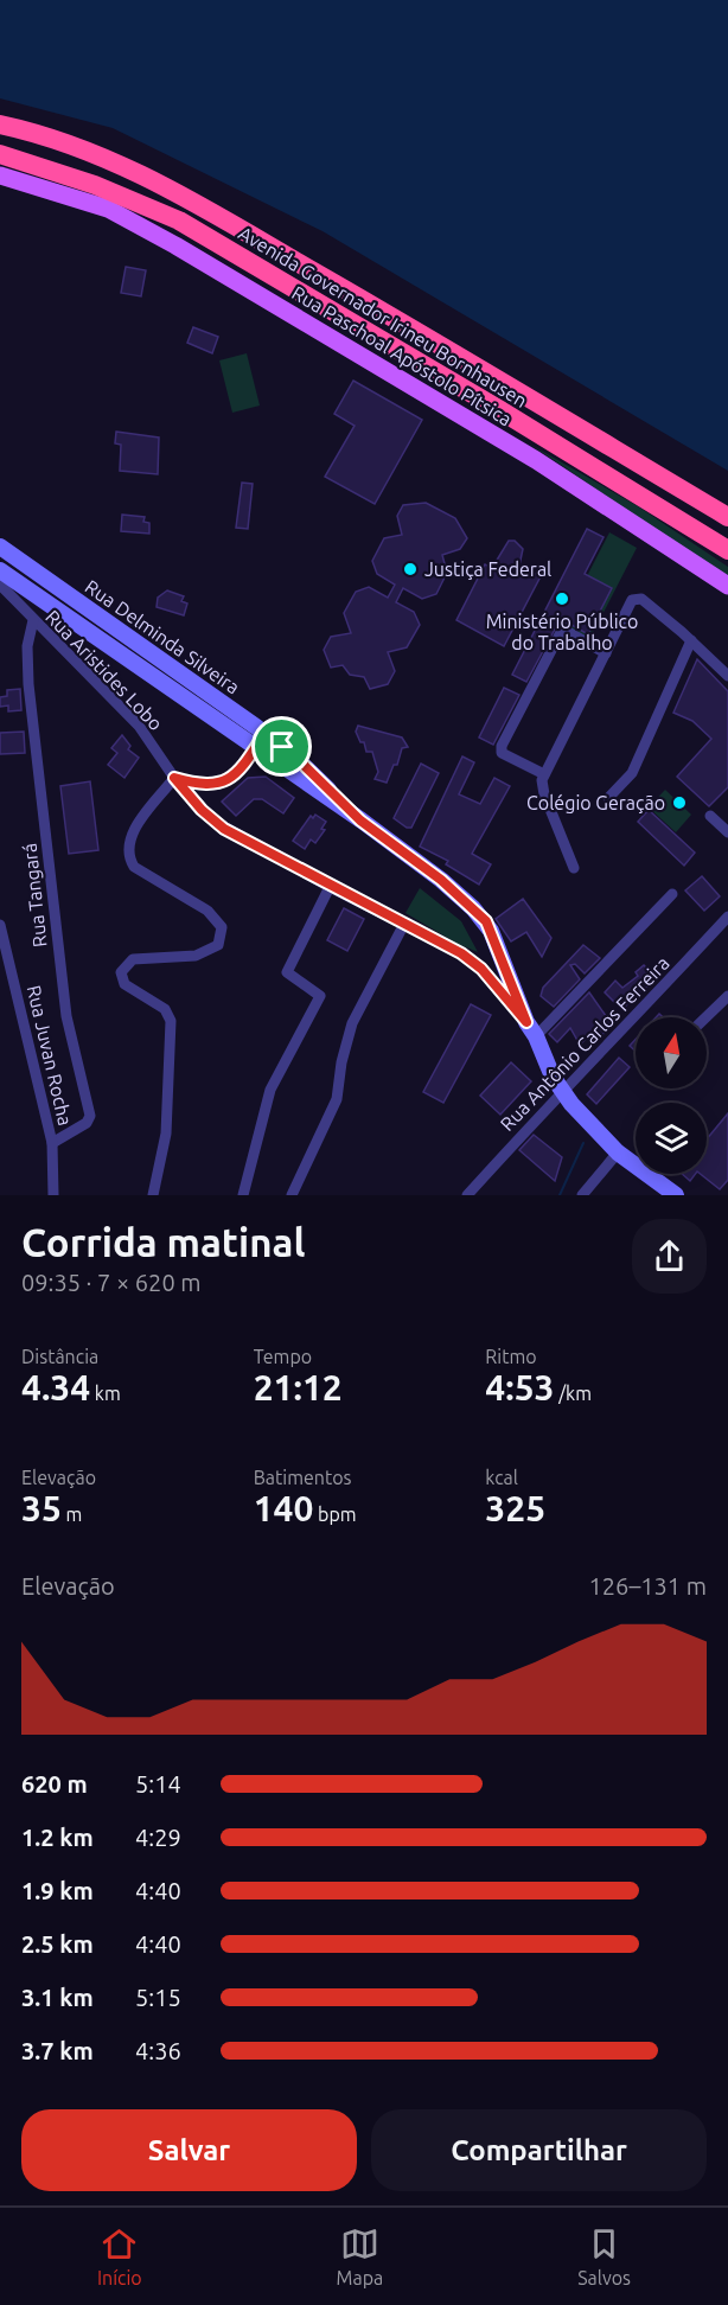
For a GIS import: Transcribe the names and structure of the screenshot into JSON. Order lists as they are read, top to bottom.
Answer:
{
  "streets": {
    "highway": ["Avenida Governador Irineu Bornhausen"],
    "main road": ["Rua Paschoal Apóstolo Pítsica", "Rua Delminda Silveira"],
    "street": [
      "Rua Aristides Lobo",
      "Rua Tangará",
      "Rua Antônio Carlos Ferreira",
      "Rua Juvan Rocha"
    ]
  },
  "crossings": [
    ["Rua Delminda Silveira", "Rua Aristides Lobo"],
    ["Rua Delminda Silveira", "Rua Antônio Carlos Ferreira"],
    ["Rua Aristides Lobo", "Rua Tangará"],
    ["Rua Tangará", "Rua Juvan Rocha"]
  ],
  "places": ["Justiça Federal", "Ministério Público do Trabalho", "Colégio Geração"],
  "north": "top",
  "page": {
    "heading": ["Corrida matinal", "09:35 · 7 × 620 m"],
    "stats": [
      ["Distância", "4.34 km"],
      ["Tempo", "21:12"],
      ["Ritmo", "4:53 /km"],
      ["Elevação", "35 m"],
      ["Batimentos", "140 bpm"],
      ["kcal", "325"]
    ],
    "chart": ["Elevação", "126–131 m"],
    "list": [
      {
        "name": "620 m",
        "note": "5:14"
      },
      {
        "name": "1.2 km",
        "note": "4:29"
      },
      {
        "name": "1.9 km",
        "note": "4:40"
      },
      {
        "name": "2.5 km",
        "note": "4:40"
      },
      {
        "name": "3.1 km",
        "note": "5:15"
      },
      {
        "name": "3.7 km",
        "note": "4:36"
      }
    ],
    "buttons": ["Salvar", "Compartilhar"],
    "tabs": ["Início", "Mapa", "Salvos"]
  }
}
